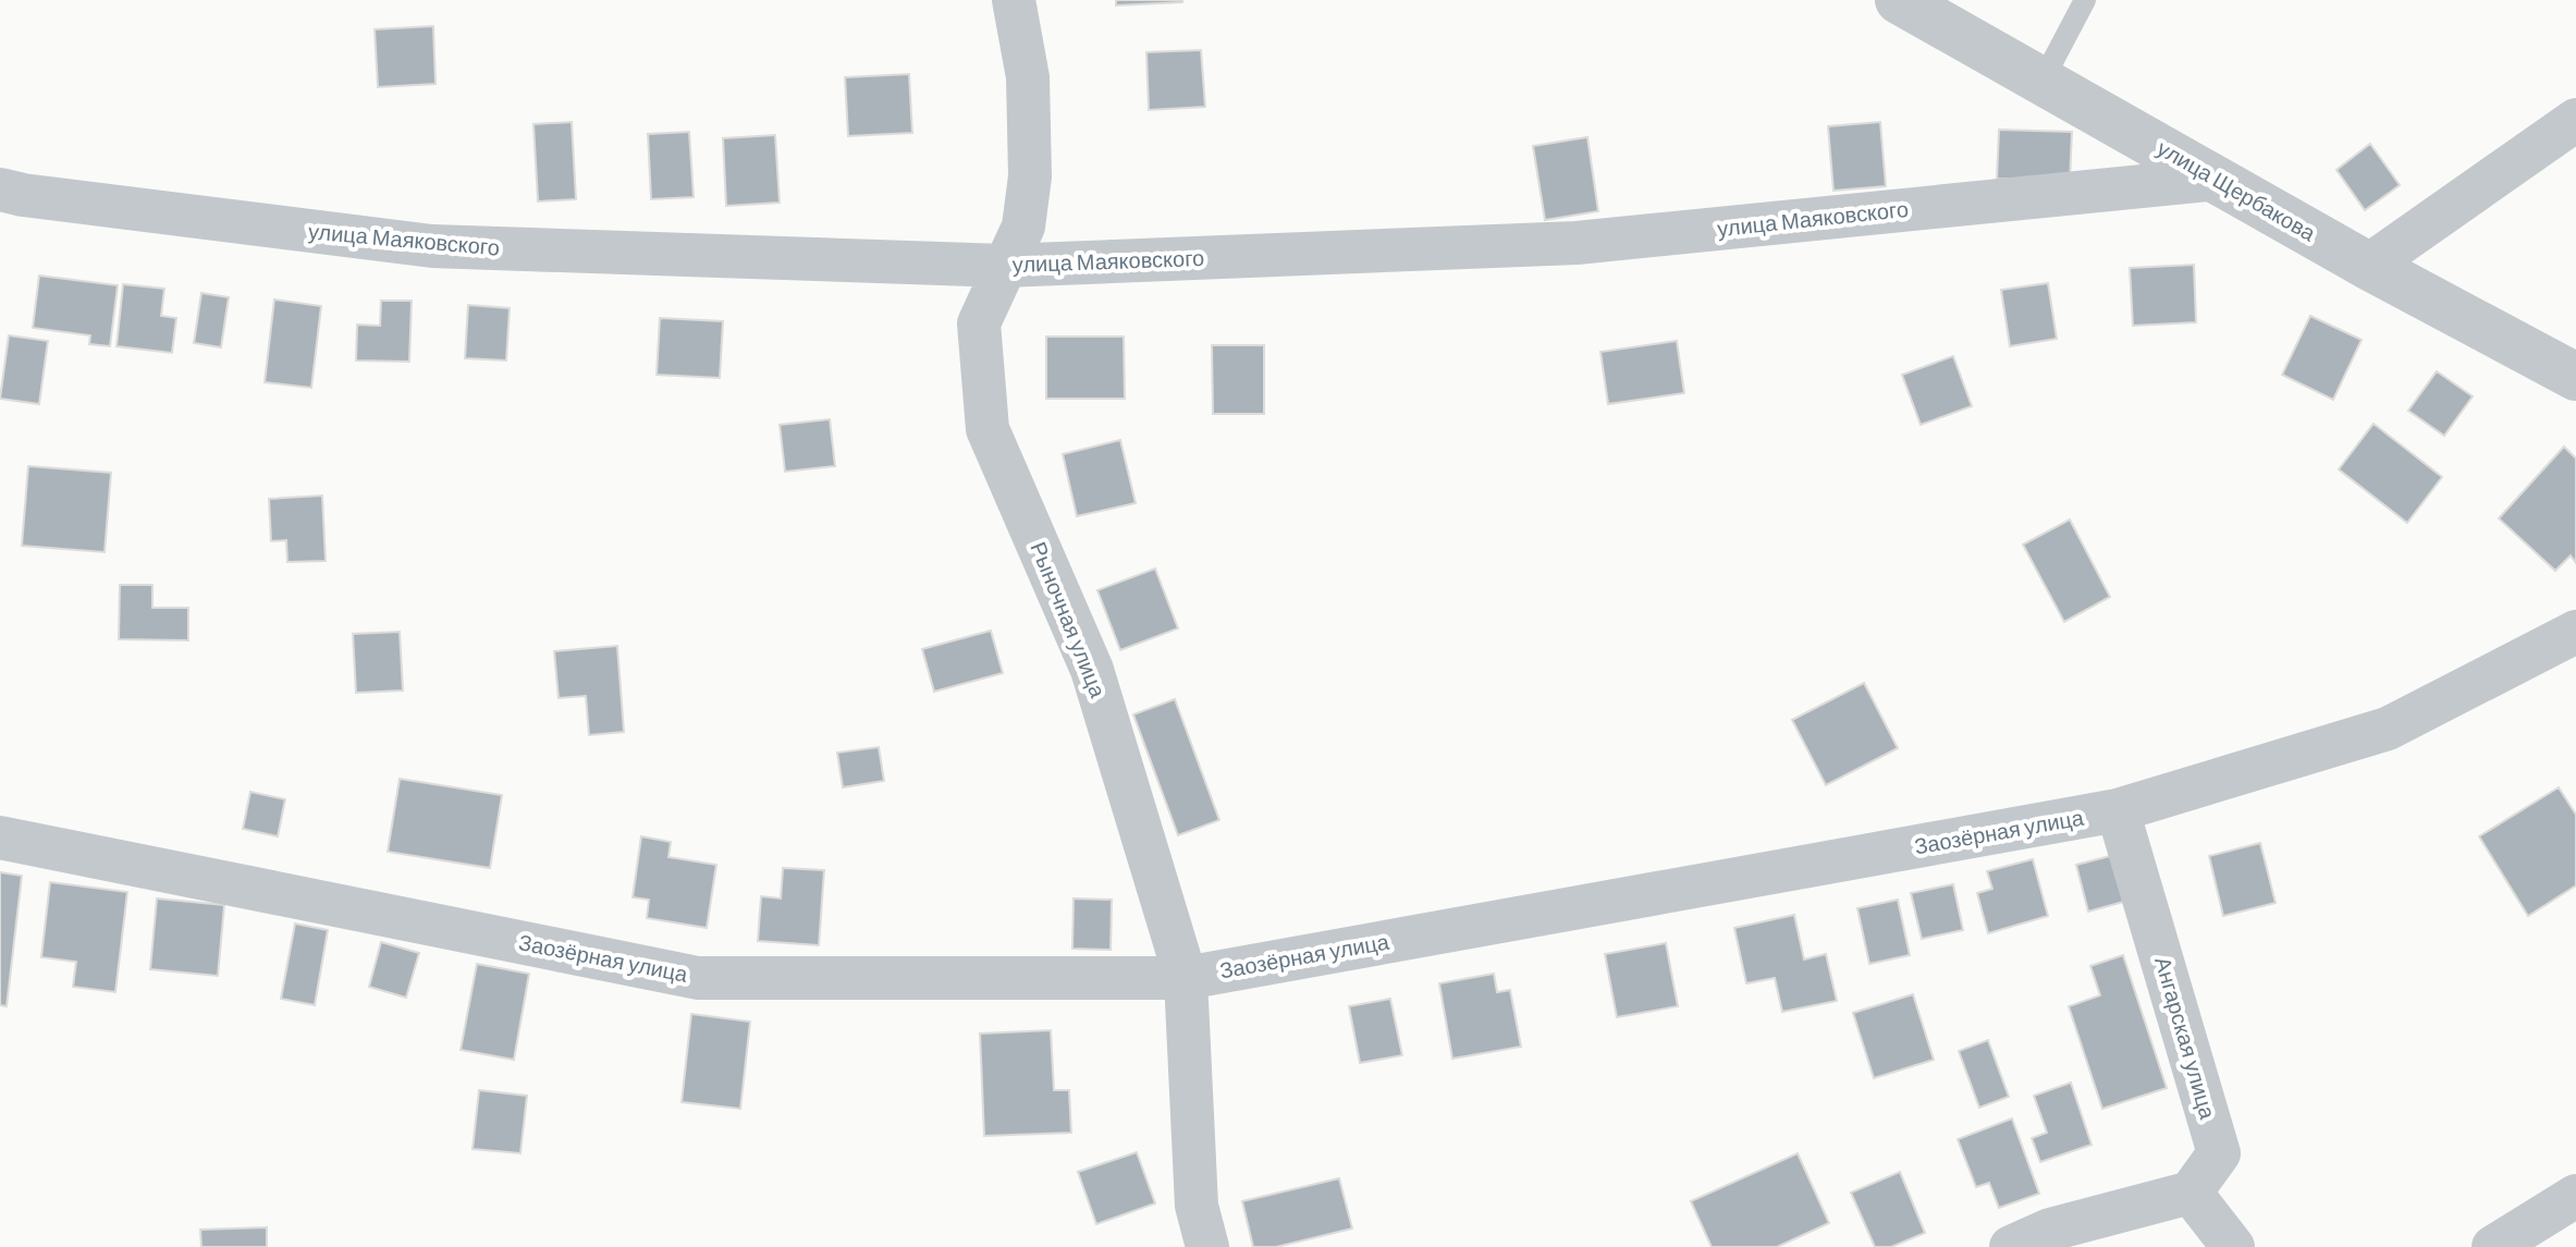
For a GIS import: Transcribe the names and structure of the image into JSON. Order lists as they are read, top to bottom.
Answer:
{
  "streets": {
    "street": [
      "улица Щербакова",
      "улица Маяковского",
      "Рыночная улица",
      "Заозёрная улица",
      "Ангарская улица"
    ]
  },
  "crossings": [
    ["улица Щербакова", "улица Маяковского"],
    ["улица Маяковского", "Рыночная улица"],
    ["Рыночная улица", "Заозёрная улица"],
    ["Заозёрная улица", "Ангарская улица"]
  ]
}
